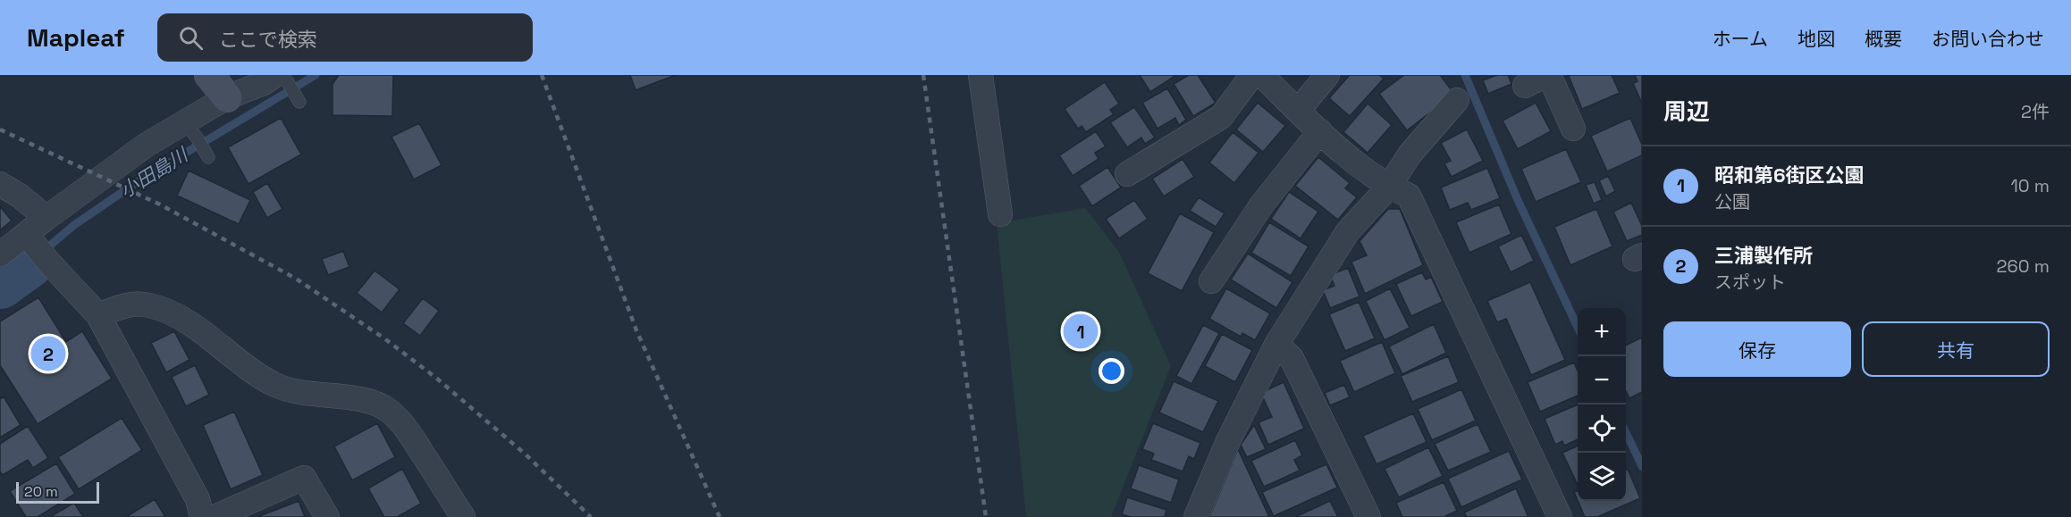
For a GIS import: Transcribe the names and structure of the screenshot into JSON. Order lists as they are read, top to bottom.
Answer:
{
  "water": ["小田島川"],
  "scale_bar": "20 m",
  "page": {
    "header": "Mapleaf",
    "search": "ここで検索",
    "nav": [
      "ホーム",
      "地図",
      "概要",
      "お問い合わせ"
    ],
    "heading": ["周辺", "2件"],
    "list": [
      {
        "mark": "1",
        "name": "昭和第6街区公園",
        "note": "公園",
        "value": "10 m"
      },
      {
        "mark": "2",
        "name": "三浦製作所",
        "note": "スポット",
        "value": "260 m"
      }
    ],
    "buttons": ["保存", "共有"],
    "map_buttons": ["+", "−"],
    "pins": ["1", "2"],
    "scale": "20 m"
  }
}
